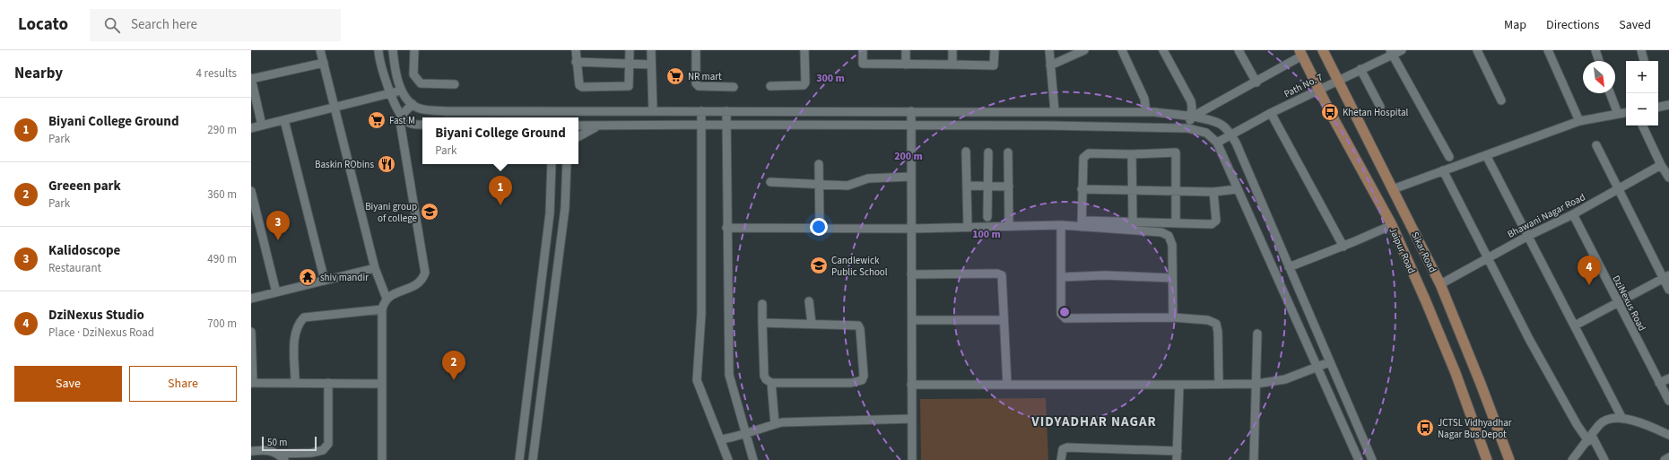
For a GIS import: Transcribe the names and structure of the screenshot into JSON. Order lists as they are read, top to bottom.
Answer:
{
  "streets": {
    "main road": ["Jaipur Road", "Sikar Road"],
    "street": ["Path No. 7", "Bhawani Nagar Road", "DziNexus Road"]
  },
  "crossings": [
    ["Path No. 7", "Jaipur Road"],
    ["Path No. 7", "Sikar Road"],
    ["Bhawani Nagar Road", "Sikar Road"],
    ["Bhawani Nagar Road", "DziNexus Road"]
  ],
  "districts": ["VIDYADHAR NAGAR"],
  "places": {
    "supermarket": ["NR mart", "Fast M"],
    "bus stop": ["Khetan Hospital", "JCTSL Vidhyadhar Nagar Bus Depot"],
    "restaurant": ["Baskin RObins"],
    "school or university": ["Biyani group of college", "Candlewick Public School"],
    "temple": ["shiv mandir"]
  },
  "scale_bar": "50 m",
  "north": "bottom right",
  "page": {
    "header": "Locato",
    "search": "Search here",
    "nav": ["Map", "Directions", "Saved"],
    "heading": ["Nearby", "4 results"],
    "map_buttons": ["+", "−"],
    "list": [
      {
        "mark": "1",
        "name": "Biyani College Ground",
        "note": "Park",
        "value": "290 m"
      },
      {
        "mark": "2",
        "name": "Greeen park",
        "note": "Park",
        "value": "360 m"
      },
      {
        "mark": "3",
        "name": "Kalidoscope",
        "note": "Restaurant",
        "value": "490 m"
      },
      {
        "mark": "4",
        "name": "DziNexus Studio",
        "note": "Place · DziNexus Road",
        "value": "700 m"
      }
    ],
    "popup": ["Biyani College Ground", "Park"],
    "pins": [
      "1",
      "3",
      "4",
      "2"
    ],
    "buttons": ["Save", "Share"],
    "scale": "50 m"
  },
  "rings": ["300 m", "200 m", "100 m"]
}
